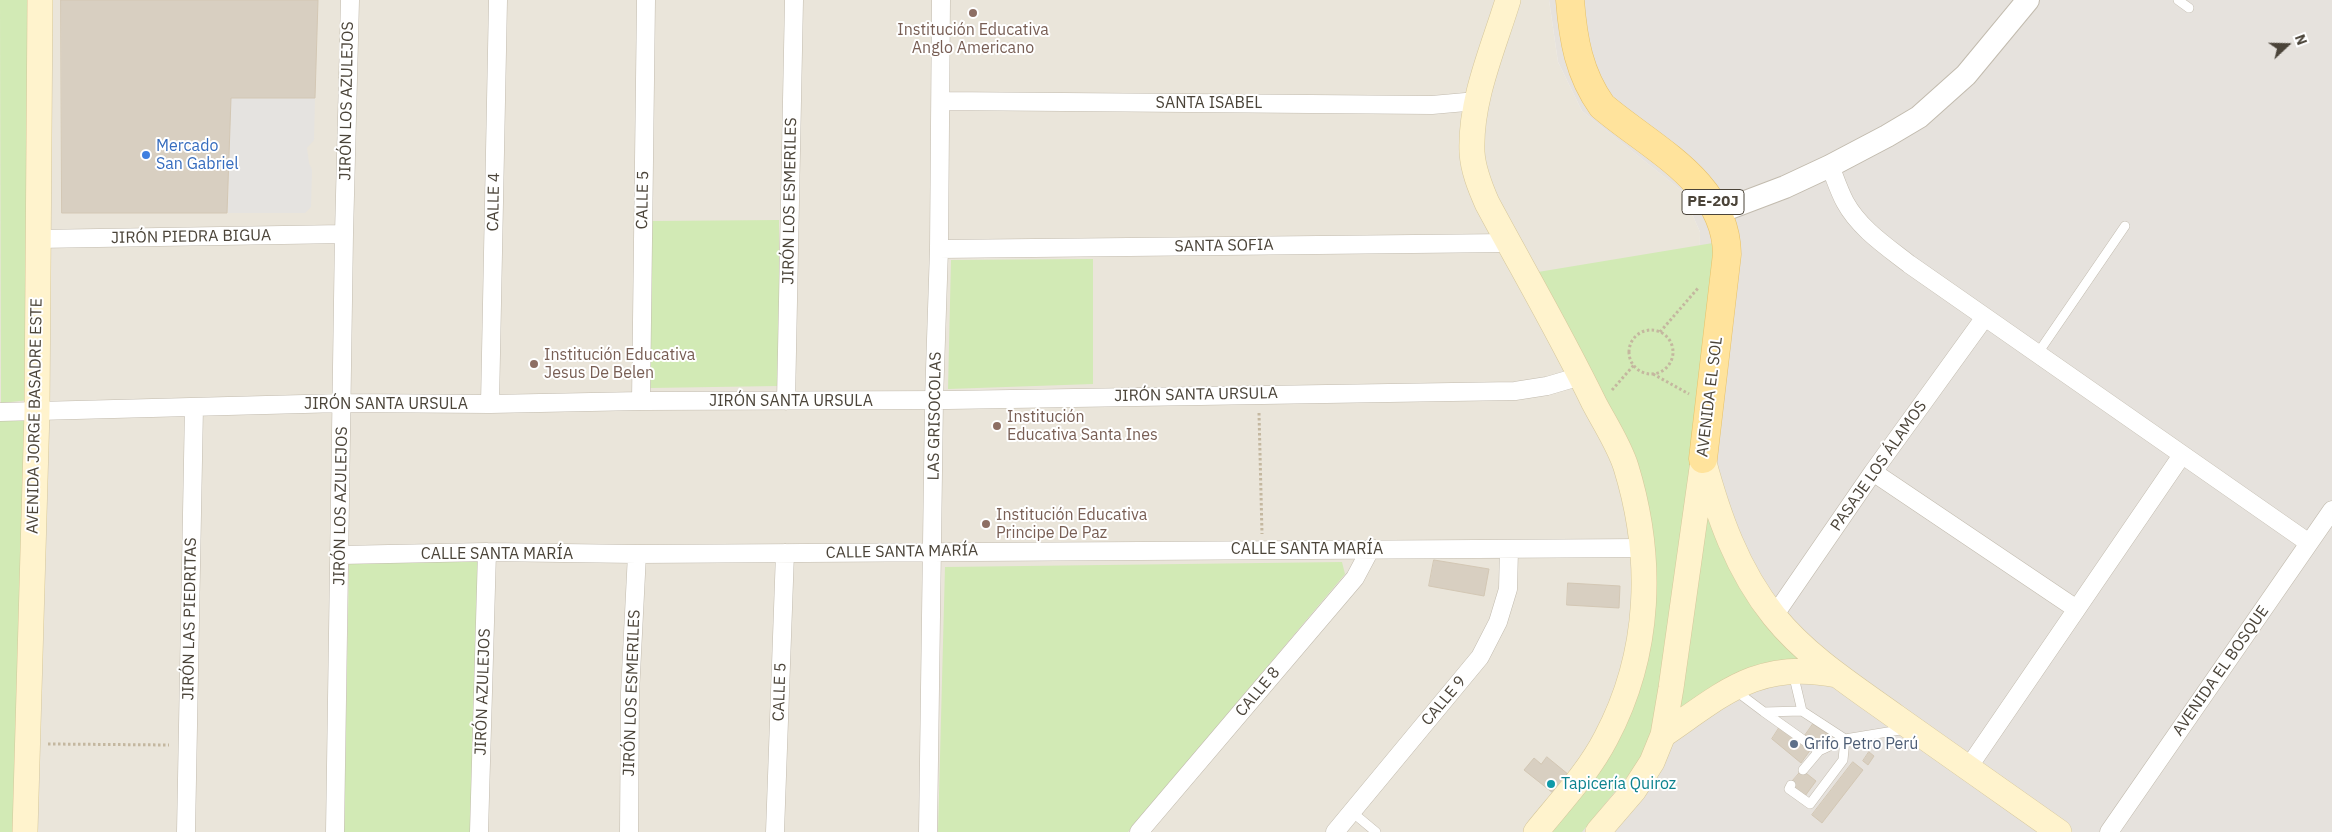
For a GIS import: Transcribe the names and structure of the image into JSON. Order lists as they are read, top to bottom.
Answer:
{
  "streets": {
    "main road": ["PE-20J", "AVENIDA EL SOL", "AVENIDA JORGE BASADRE ESTE"],
    "street": [
      "JIRÓN LOS AZULEJOS",
      "SANTA ISABEL",
      "CALLE 5",
      "JIRÓN LOS ESMERILES",
      "CALLE 4",
      "JIRÓN PIEDRA BIGUA",
      "SANTA SOFIA",
      "JIRÓN SANTA URSULA",
      "LAS GRISOCOLAS",
      "PASAJE LOS ÁLAMOS",
      "CALLE SANTA MARÍA",
      "JIRÓN LAS PIEDRITAS",
      "AVENIDA EL BOSQUE",
      "JIRÓN AZULEJOS",
      "CALLE 8",
      "CALLE 9"
    ]
  },
  "crossings": [
    ["JIRÓN LOS AZULEJOS", "JIRÓN PIEDRA BIGUA"],
    ["JIRÓN LOS AZULEJOS", "JIRÓN SANTA URSULA"],
    ["JIRÓN LOS AZULEJOS", "CALLE SANTA MARÍA"],
    ["SANTA ISABEL", "LAS GRISOCOLAS"],
    ["CALLE 5", "JIRÓN SANTA URSULA"],
    ["CALLE 5", "CALLE SANTA MARÍA"],
    ["JIRÓN LOS ESMERILES", "JIRÓN SANTA URSULA"],
    ["JIRÓN LOS ESMERILES", "CALLE SANTA MARÍA"],
    ["CALLE 4", "JIRÓN SANTA URSULA"],
    ["PE-20J", "AVENIDA EL SOL"],
    ["PE-20J", "PASAJE LOS ÁLAMOS"],
    ["JIRÓN PIEDRA BIGUA", "AVENIDA JORGE BASADRE ESTE"],
    ["SANTA SOFIA", "LAS GRISOCOLAS"],
    ["JIRÓN SANTA URSULA", "AVENIDA JORGE BASADRE ESTE"],
    ["JIRÓN SANTA URSULA", "LAS GRISOCOLAS"],
    ["JIRÓN SANTA URSULA", "JIRÓN LAS PIEDRITAS"],
    ["LAS GRISOCOLAS", "CALLE SANTA MARÍA"],
    ["CALLE SANTA MARÍA", "JIRÓN AZULEJOS"],
    ["CALLE SANTA MARÍA", "CALLE 8"],
    ["CALLE SANTA MARÍA", "CALLE 9"]
  ],
  "places": [
    "Institución Educativa Anglo Americano",
    "Mercado San Gabriel",
    "Institución Educativa Jesus De Belen",
    "Institución Educativa Santa Ines",
    "Institución Educativa Principe De Paz",
    "Grifo Petro Perú",
    "Tapicería Quiroz"
  ],
  "north": "right"
}
